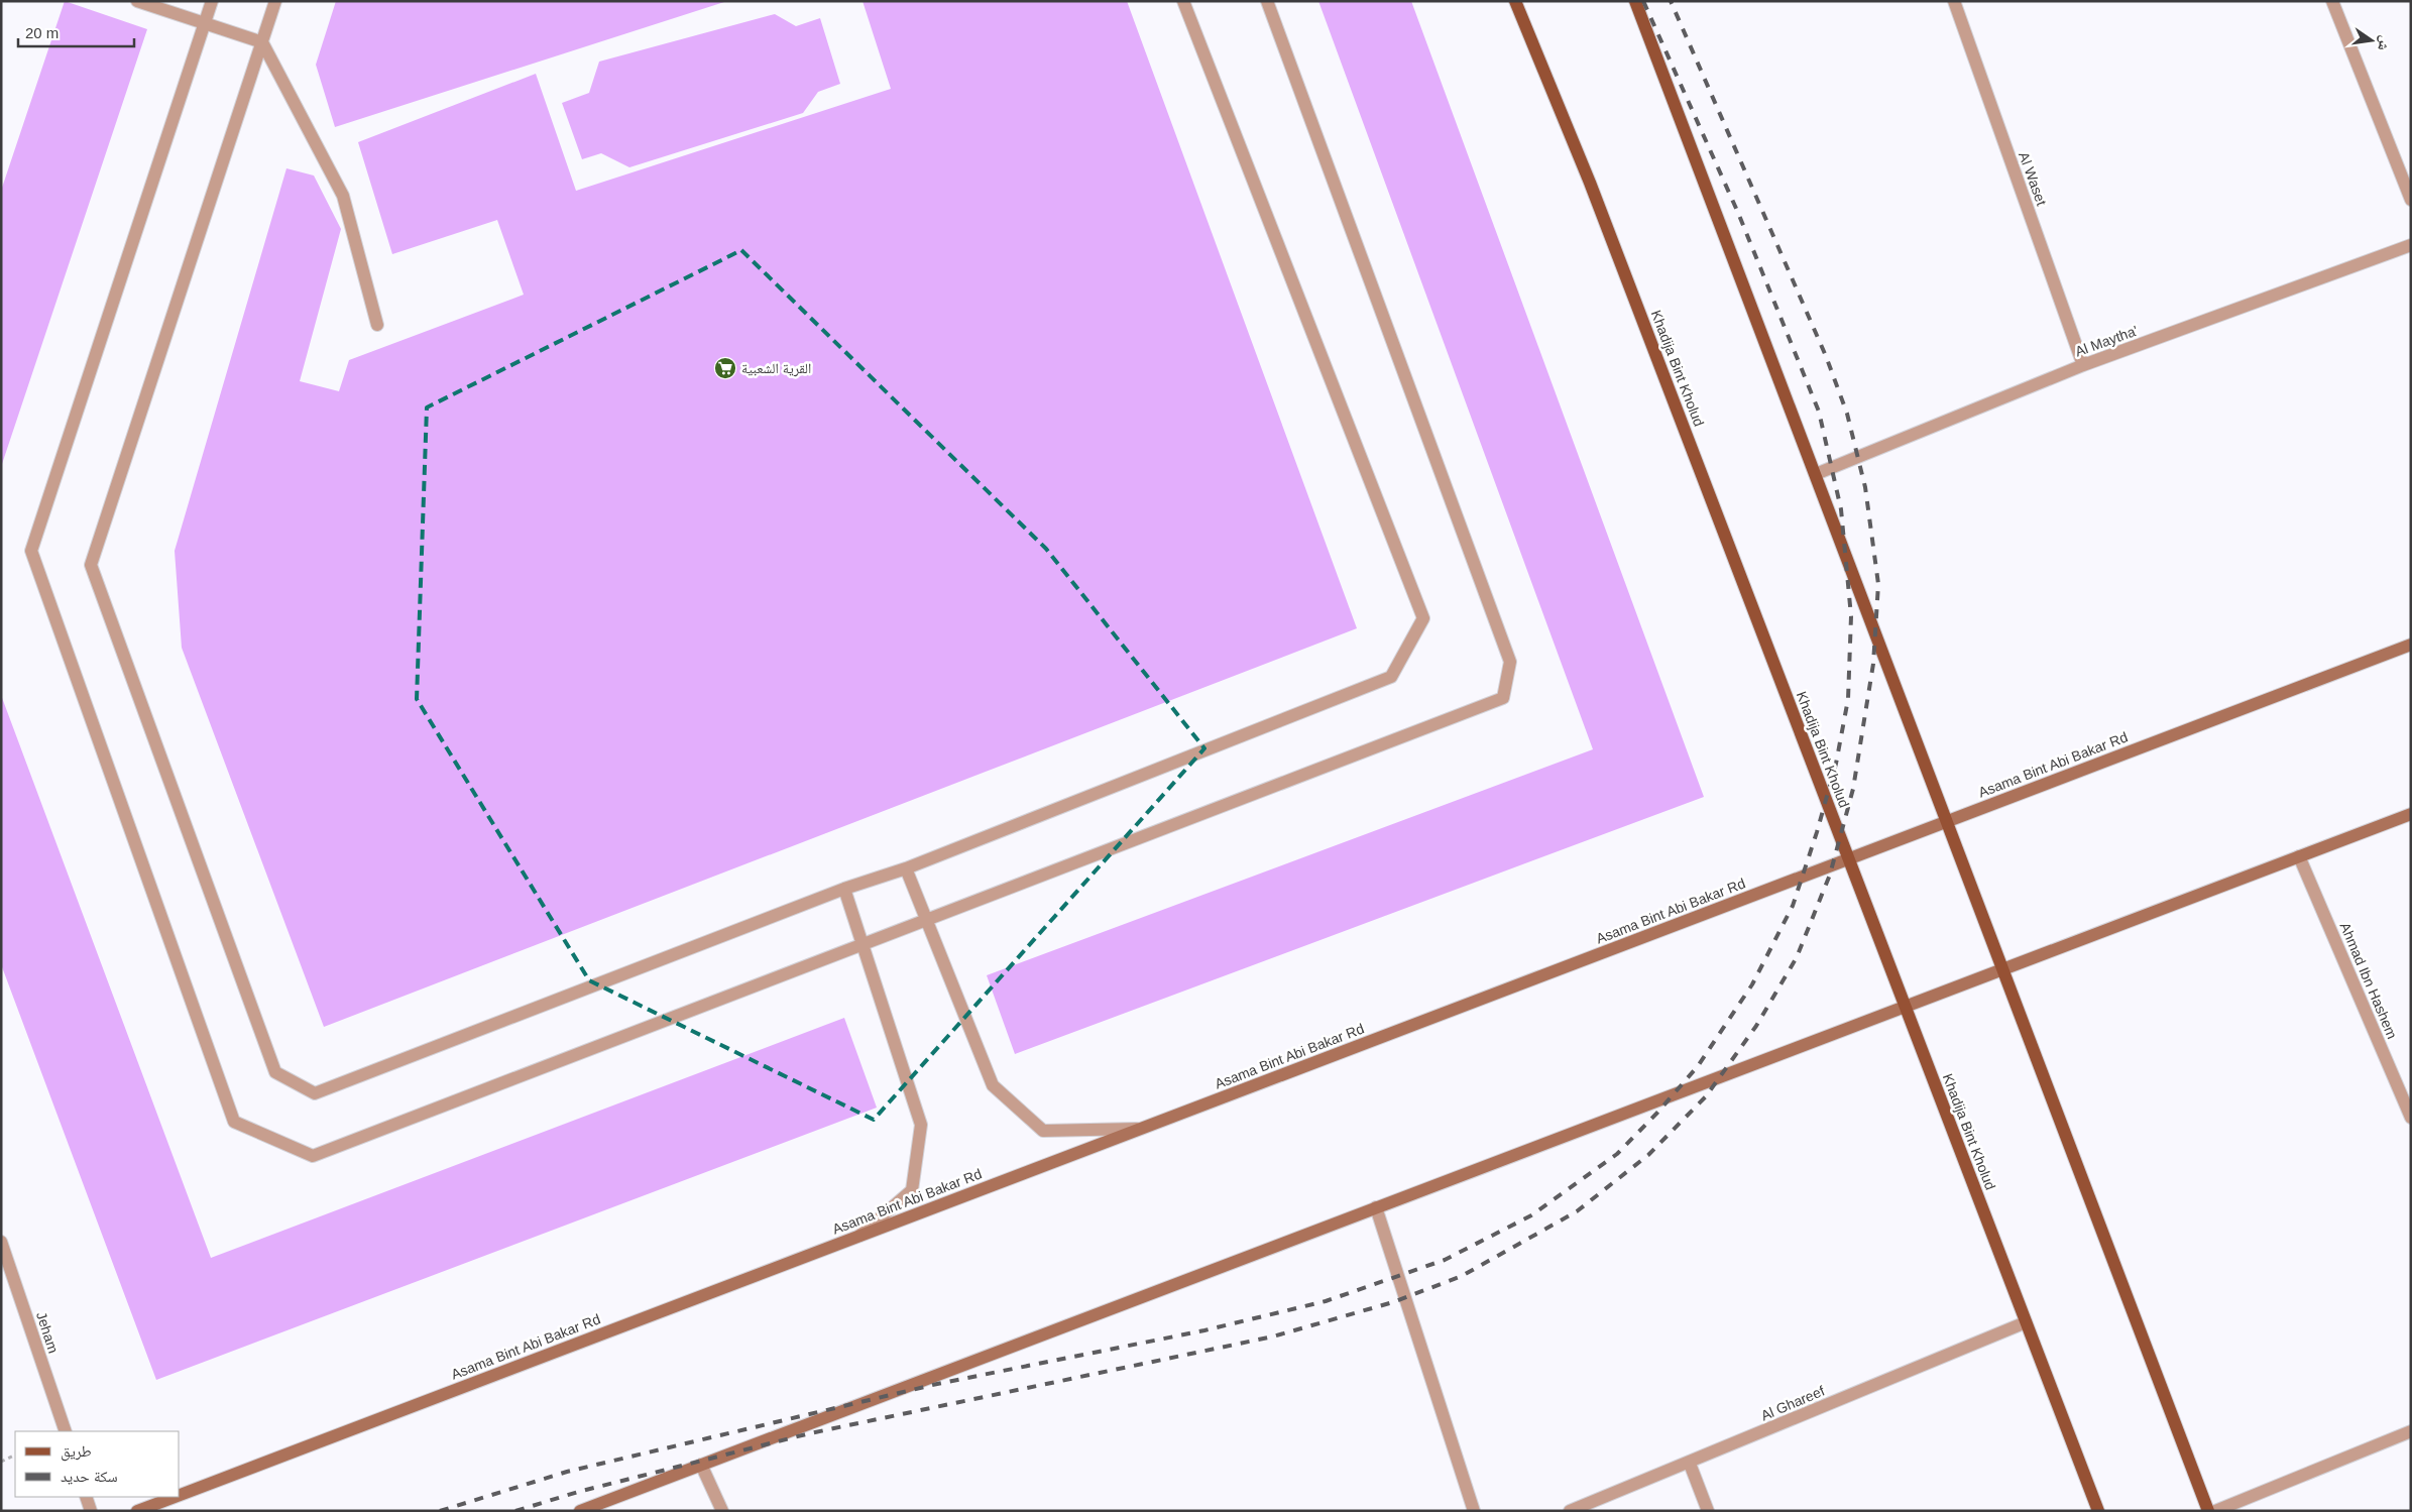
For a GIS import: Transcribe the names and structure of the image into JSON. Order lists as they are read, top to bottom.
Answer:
{
  "streets": {
    "main road": ["Khadija Bint Kholud", "Asama Bint Abi Bakar Rd"],
    "street": [
      "Al Waset",
      "Al Maytha'",
      "Ahmad Ibn Hashem",
      "Jeham",
      "Al Ghareef"
    ]
  },
  "crossings": [
    ["Al Waset", "Al Maytha'"],
    ["Khadija Bint Kholud", "Asama Bint Abi Bakar Rd"],
    ["Khadija Bint Kholud", "Al Ghareef"]
  ],
  "places": {
    "supermarket": ["القرية الشعبية"]
  },
  "legend": ["طريق", "سكة حديد"],
  "scale_bar": "20 m",
  "north": "right"
}
